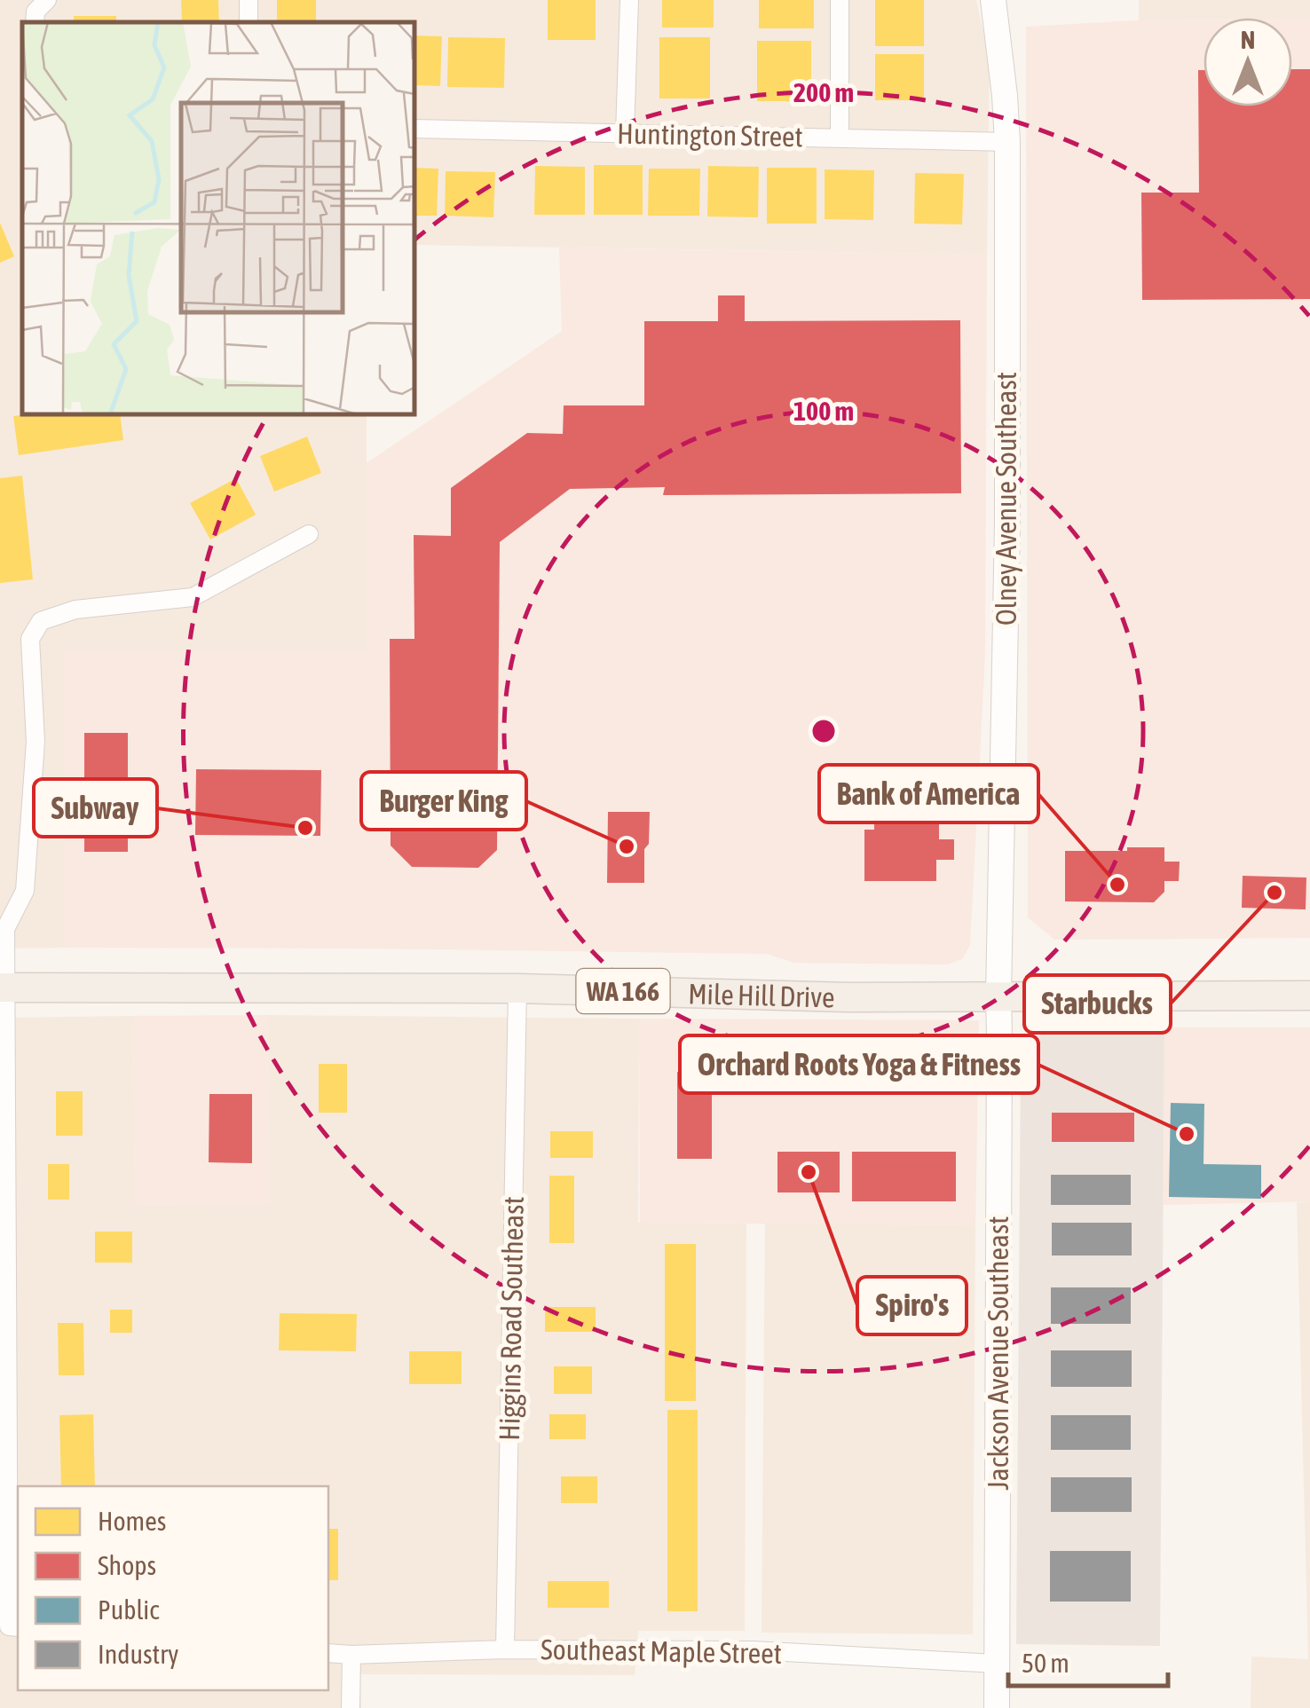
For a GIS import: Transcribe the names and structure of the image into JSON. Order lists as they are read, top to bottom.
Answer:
{
  "streets": {
    "main road": [
      "Olney Avenue Southeast",
      "WA 166",
      "Mile Hill Drive",
      "Jackson Avenue Southeast"
    ],
    "street": ["Huntington Street", "Higgins Road Southeast", "Southeast Maple Street"]
  },
  "crossings": [
    ["Huntington Street", "Olney Avenue Southeast"],
    ["Olney Avenue Southeast", "Mile Hill Drive"],
    ["Olney Avenue Southeast", "Jackson Avenue Southeast"],
    ["Mile Hill Drive", "Higgins Road Southeast"],
    ["Mile Hill Drive", "Jackson Avenue Southeast"],
    ["Higgins Road Southeast", "Southeast Maple Street"],
    ["Jackson Avenue Southeast", "Southeast Maple Street"]
  ],
  "places": [
    "Subway",
    "Burger King",
    "Bank of America",
    "Starbucks",
    "Orchard Roots Yoga & Fitness",
    "Spiro's"
  ],
  "legend": [
    "Homes",
    "Shops",
    "Public",
    "Industry"
  ],
  "scale_bar": "50 m",
  "north": "top",
  "rings": ["200 m", "100 m"]
}
